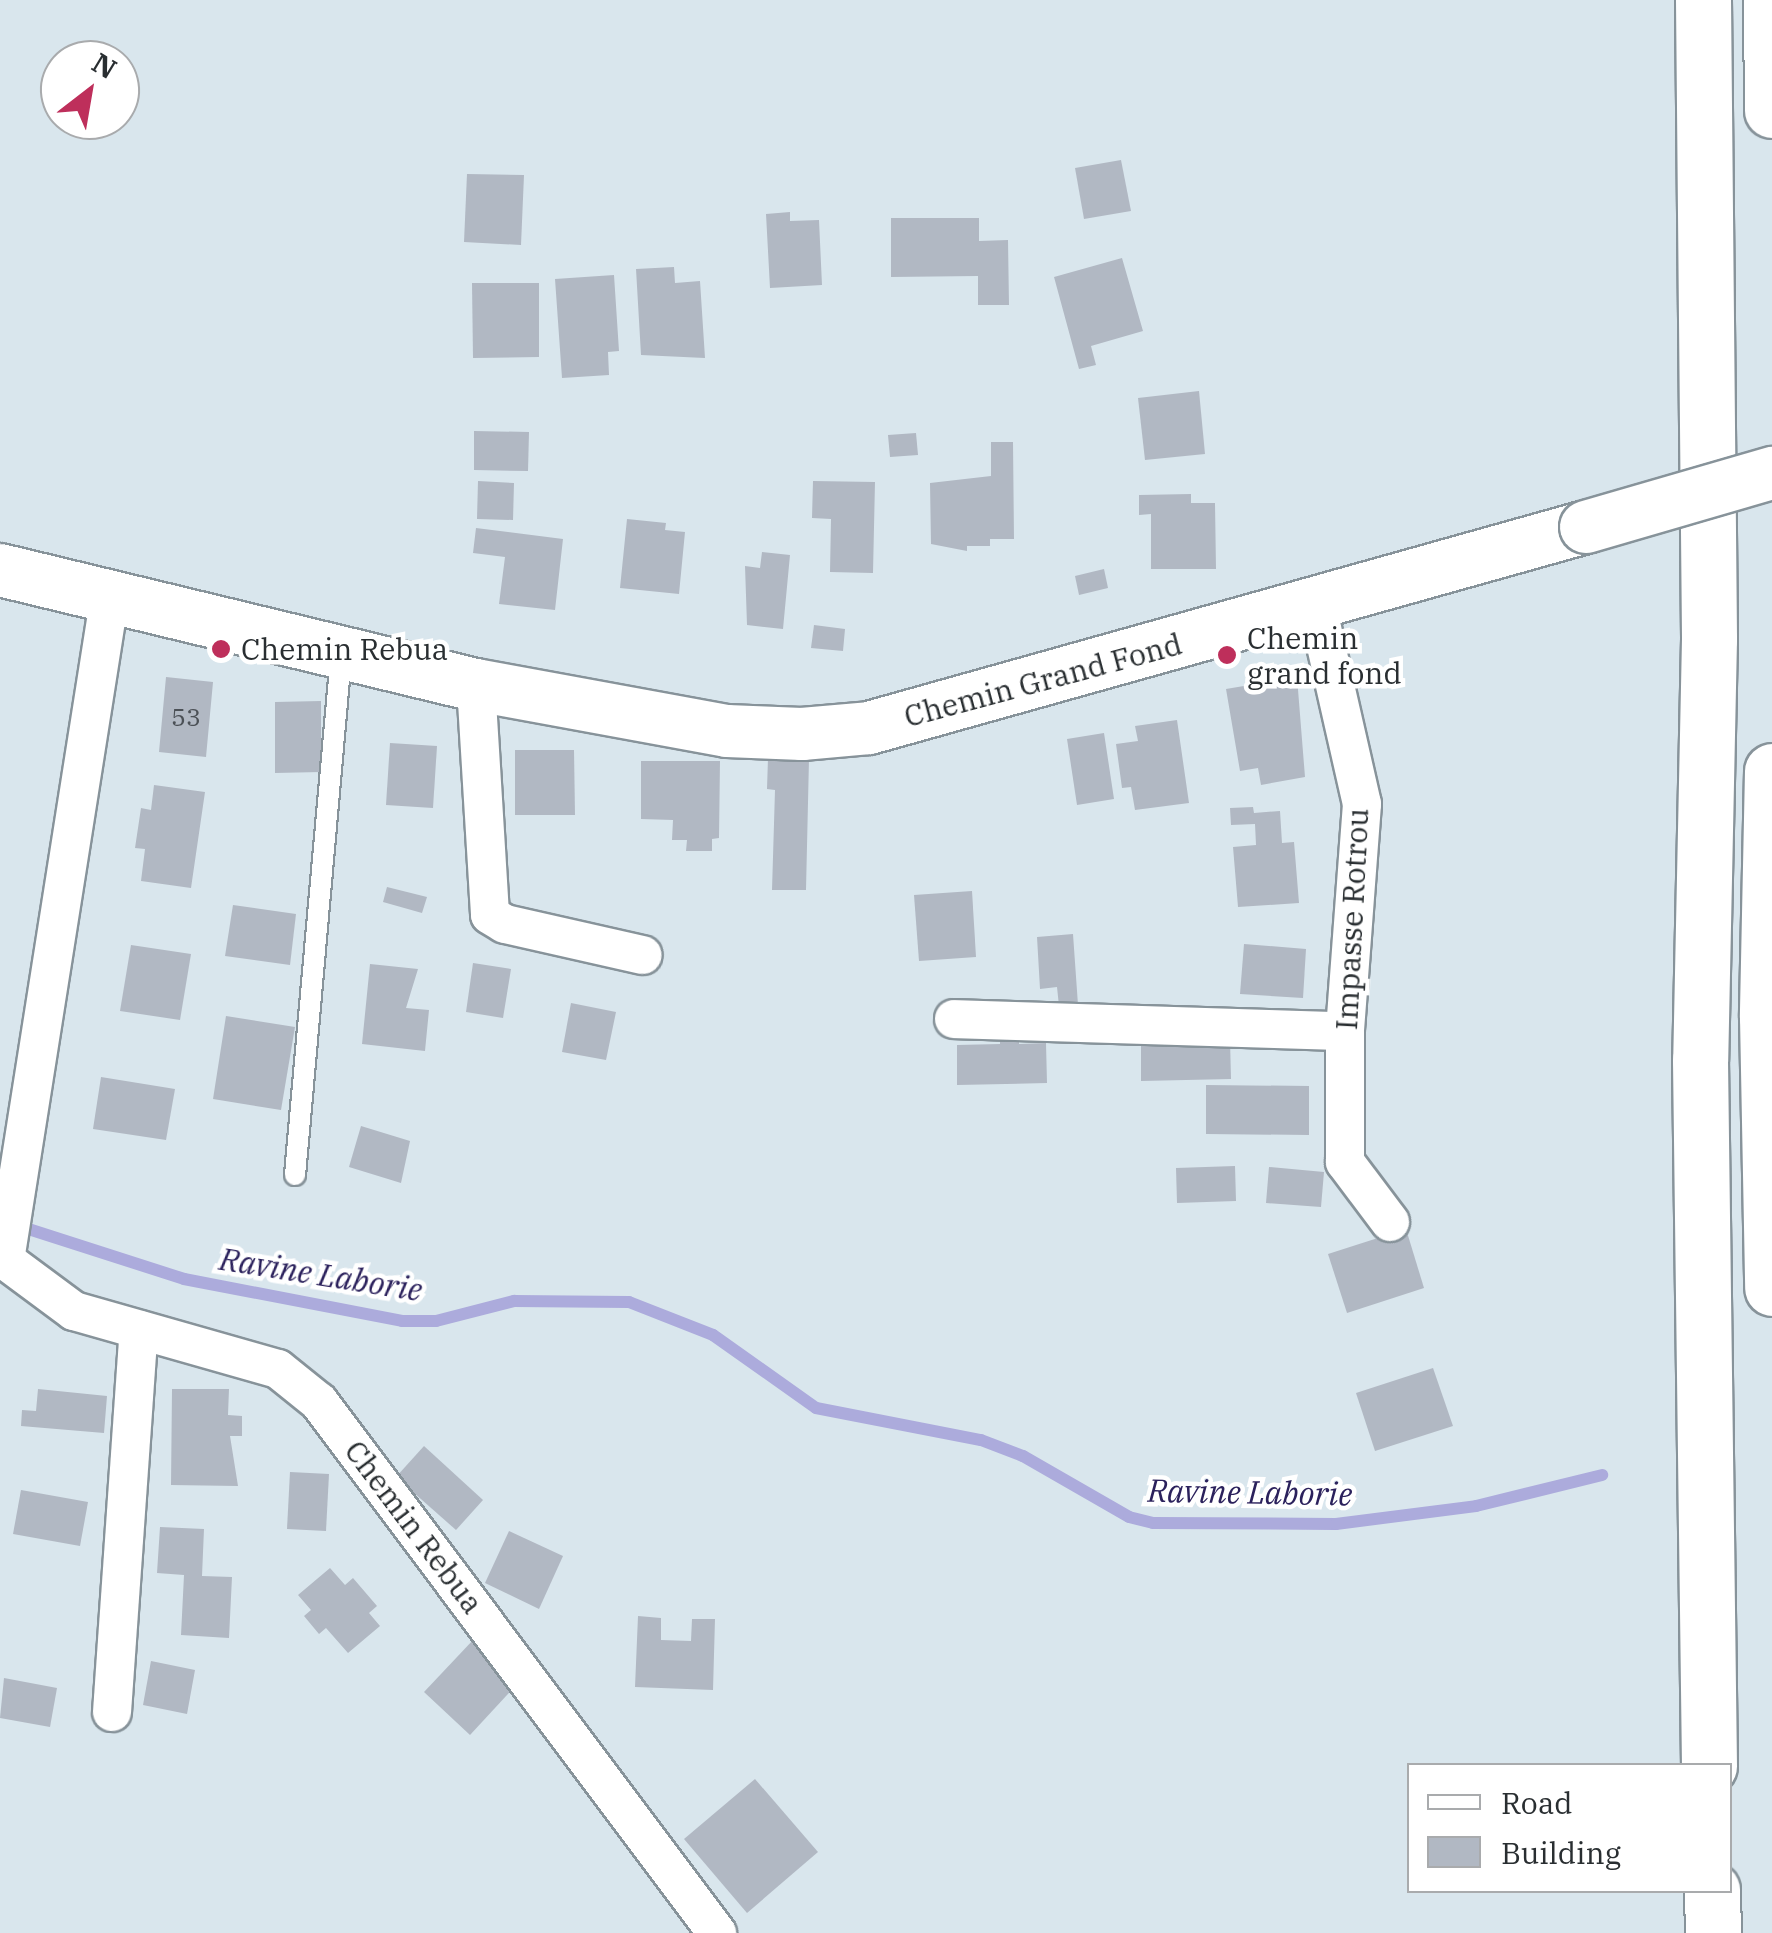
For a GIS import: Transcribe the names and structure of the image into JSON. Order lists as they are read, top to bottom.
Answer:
{
  "streets": {
    "street": ["Chemin Grand Fond", "Impasse Rotrou", "Chemin Rebua"]
  },
  "crossings": [
    ["Chemin Grand Fond", "Impasse Rotrou"],
    ["Chemin Grand Fond", "Chemin Rebua"]
  ],
  "water": ["Ravine Laborie"],
  "places": ["Chemin Rebua", "Chemin grand fond"],
  "house_numbers": ["53"],
  "legend": ["Road", "Building"],
  "north": "top right"
}
